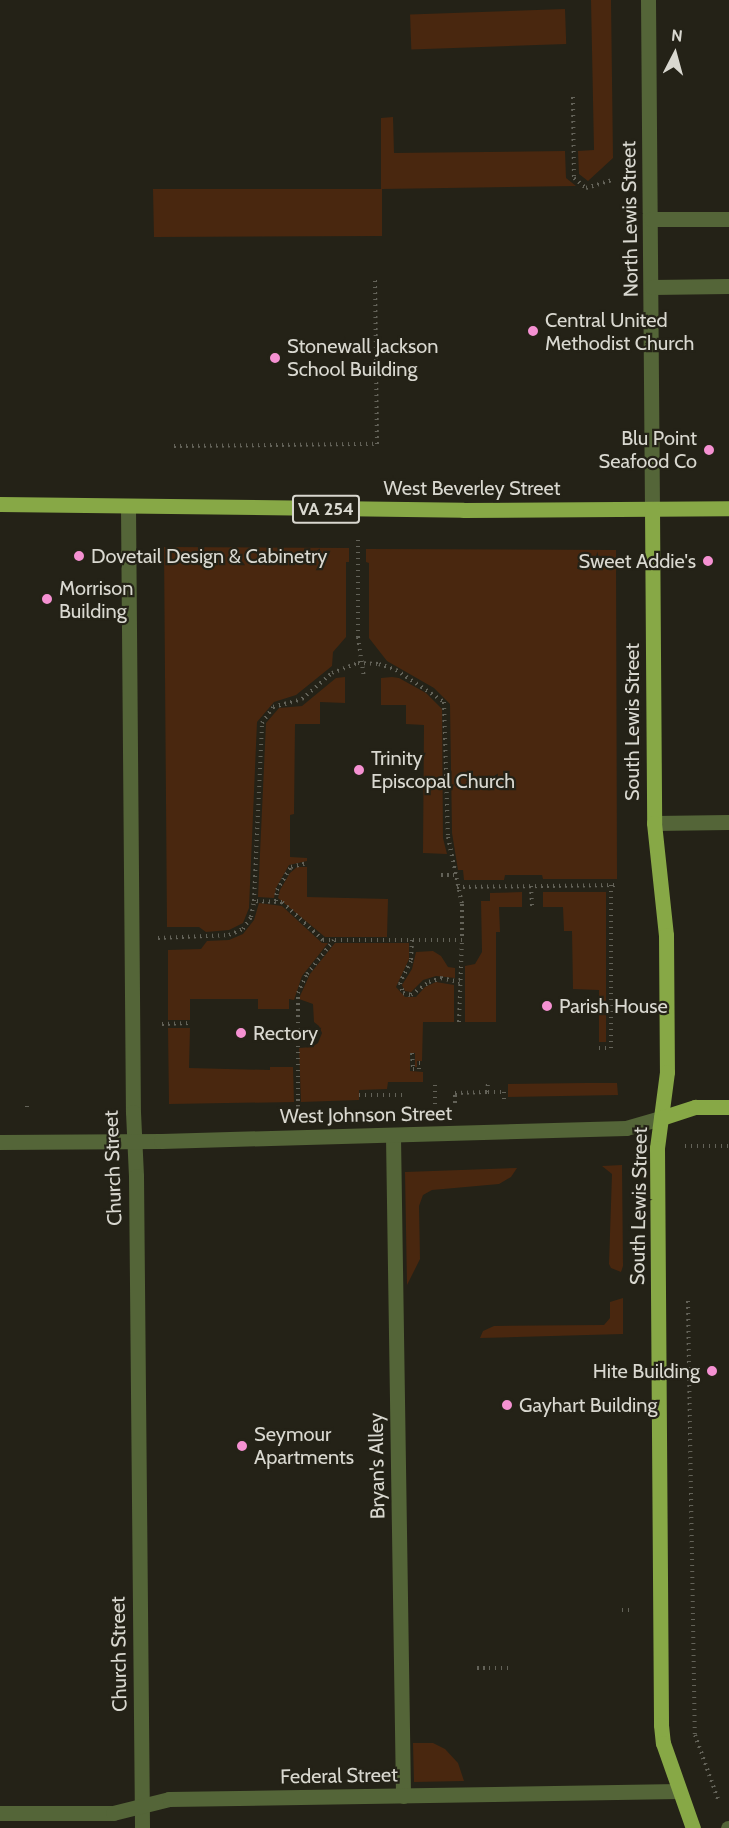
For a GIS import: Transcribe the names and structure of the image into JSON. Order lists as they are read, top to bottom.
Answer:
{
  "streets": {
    "main road": [
      "West Beverley Street",
      "VA 254",
      "South Lewis Street",
      "West Johnson Street"
    ],
    "street": [
      "North Lewis Street",
      "Church Street",
      "Bryan's Alley",
      "Federal Street"
    ]
  },
  "crossings": [
    ["North Lewis Street", "West Beverley Street"],
    ["North Lewis Street", "South Lewis Street"],
    ["West Beverley Street", "South Lewis Street"],
    ["West Beverley Street", "Church Street"],
    ["South Lewis Street", "West Johnson Street"],
    ["South Lewis Street", "Federal Street"],
    ["West Johnson Street", "Church Street"],
    ["West Johnson Street", "Bryan's Alley"],
    ["Church Street", "Federal Street"],
    ["Bryan's Alley", "Federal Street"]
  ],
  "places": [
    "Central United Methodist Church",
    "Stonewall Jackson School Building",
    "Blu Point Seafood Co",
    "Dovetail Design & Cabinetry",
    "Sweet Addie's",
    "Morrison Building",
    "Trinity Episcopal Church",
    "Parish House",
    "Rectory",
    "Hite Building",
    "Gayhart Building",
    "Seymour Apartments"
  ],
  "north": "top"
}
